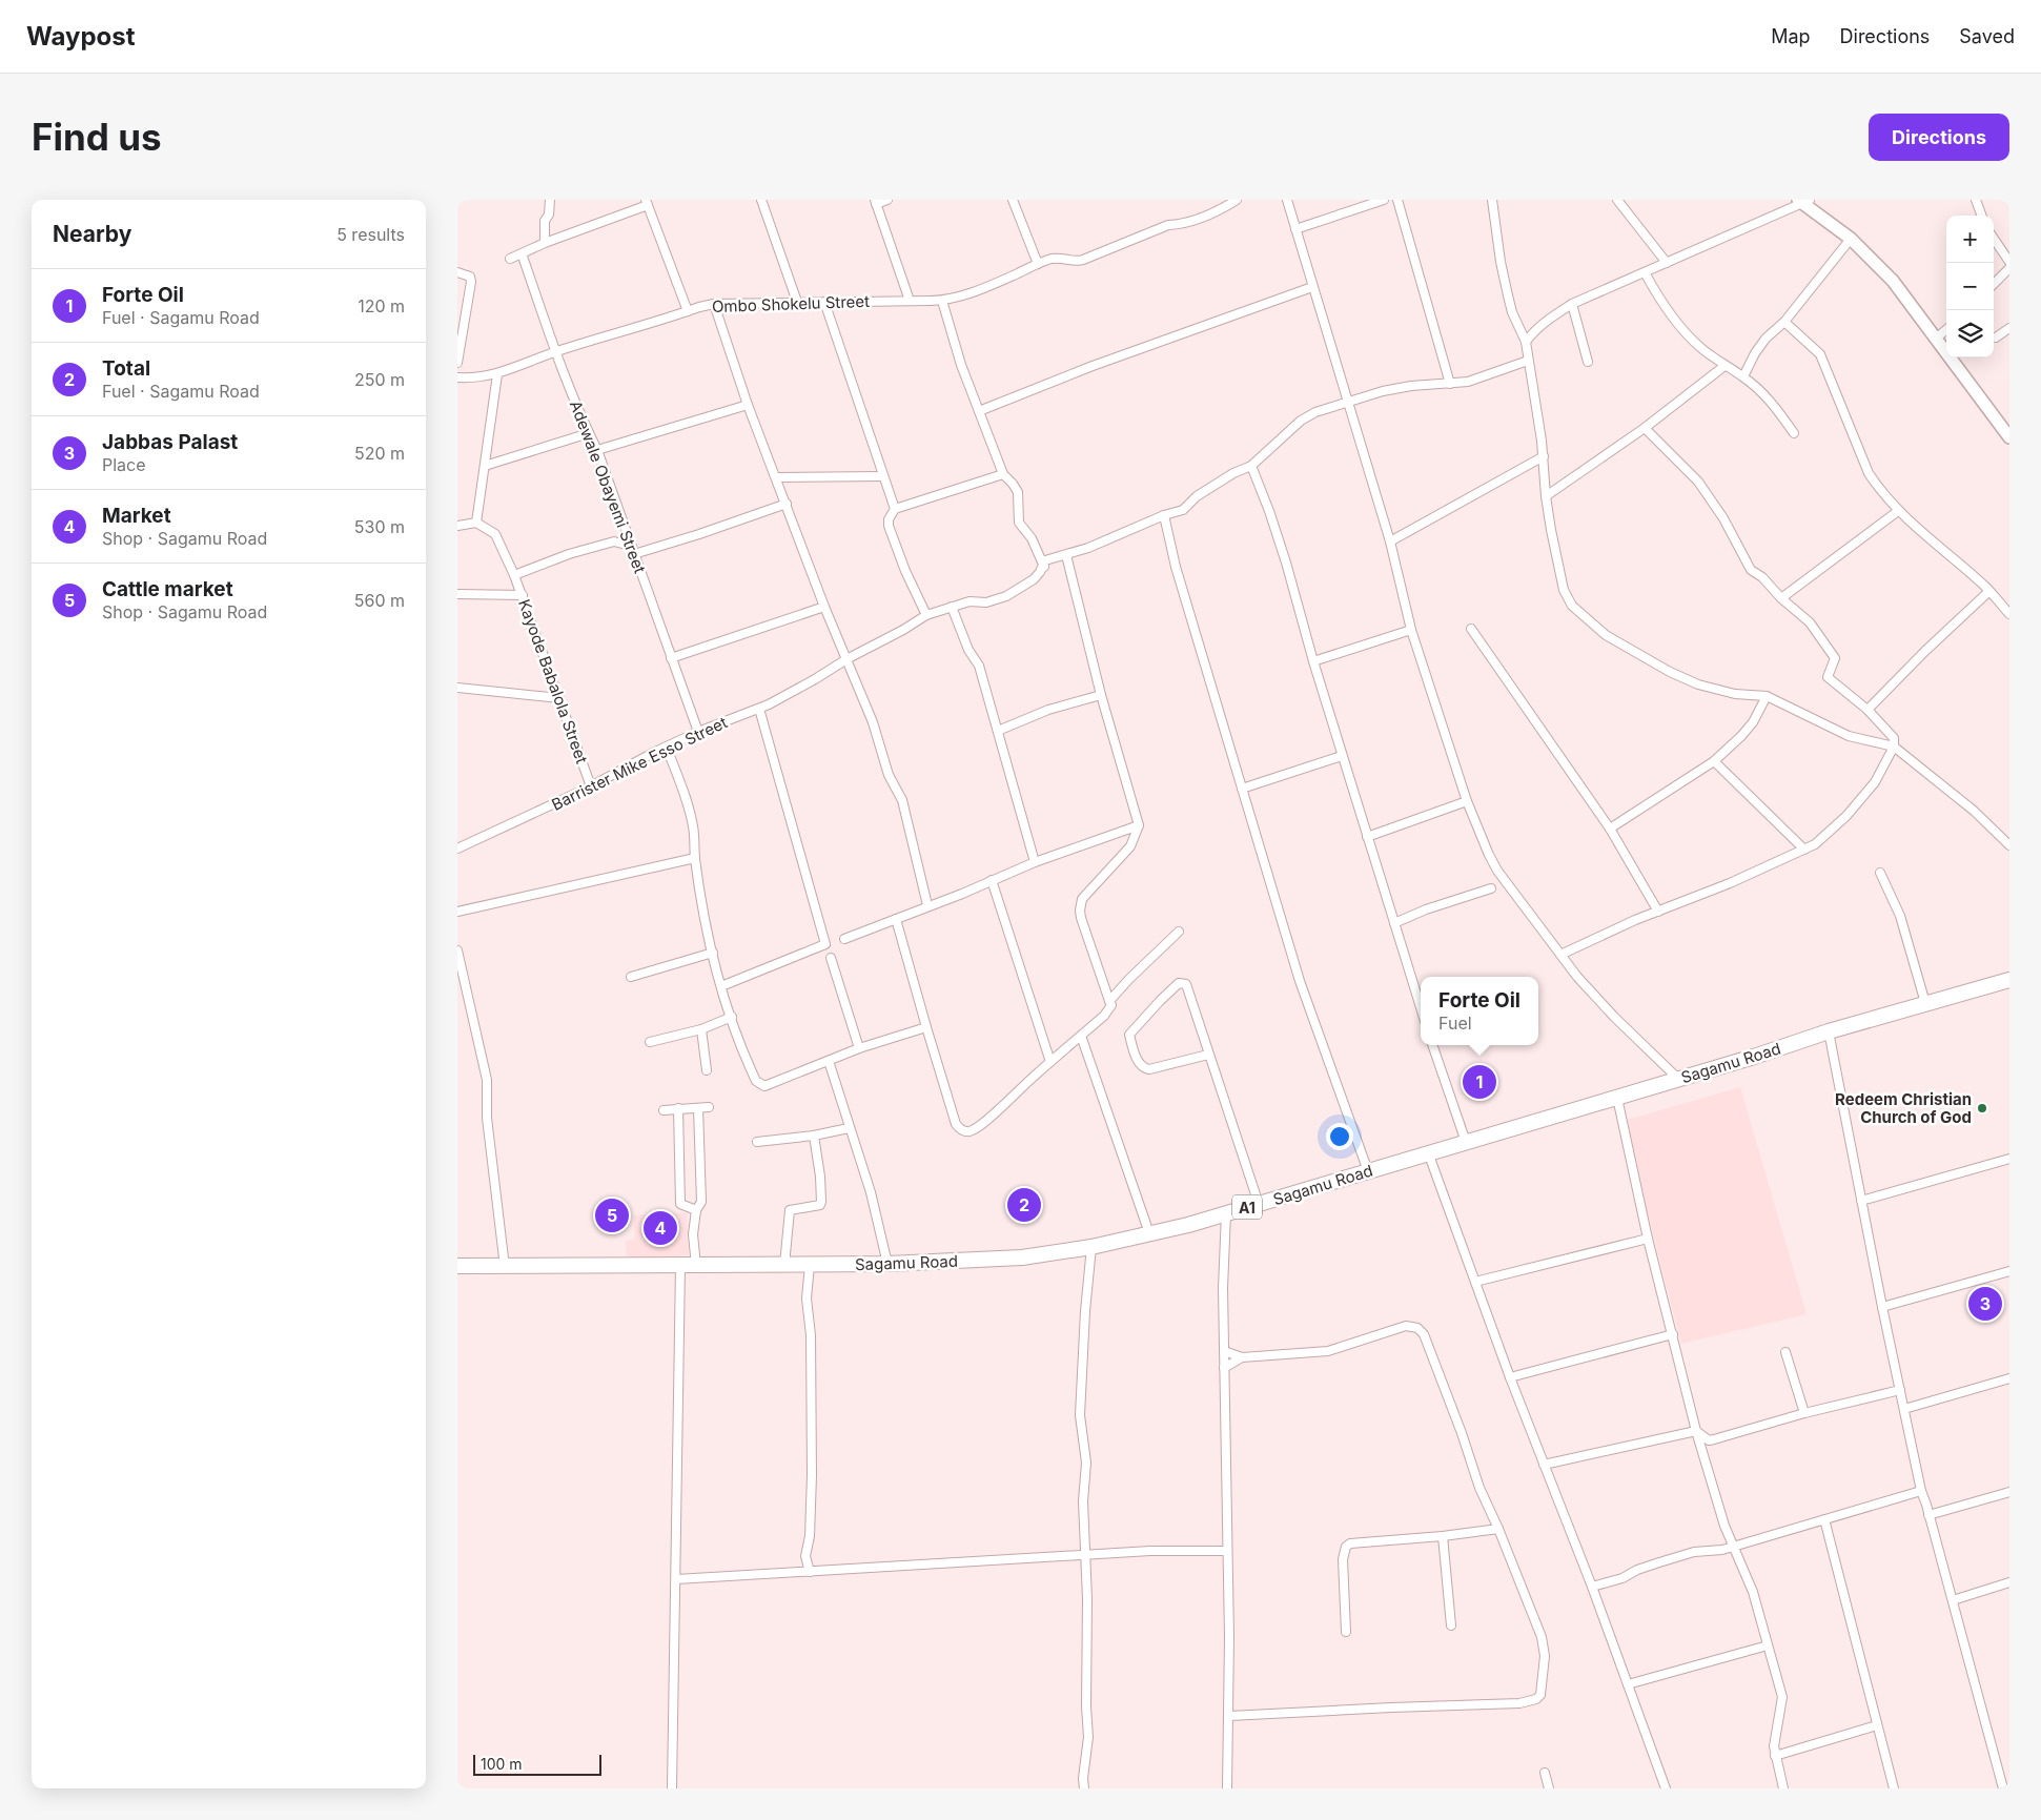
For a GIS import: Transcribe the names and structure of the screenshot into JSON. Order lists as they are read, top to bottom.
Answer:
{
  "streets": {
    "highway": ["Sagamu Road", "A1"],
    "street": [
      "Ombo Shokelu Street",
      "Adewale Obayemi Street",
      "Kayode Babalola Street",
      "Barrister Mike Esso Street"
    ]
  },
  "crossings": [
    ["Ombo Shokelu Street", "Adewale Obayemi Street"],
    ["Adewale Obayemi Street", "Barrister Mike Esso Street"],
    ["Kayode Babalola Street", "Barrister Mike Esso Street"]
  ],
  "places": ["Redeem Christian Church of God"],
  "scale_bar": "100 m",
  "page": {
    "header": "Waypost",
    "nav": ["Map", "Directions", "Saved"],
    "buttons": "Directions",
    "title": "Find us",
    "heading": ["Nearby", "5 results"],
    "map_buttons": ["+", "−"],
    "list": [
      {
        "mark": "1",
        "name": "Forte Oil",
        "note": "Fuel · Sagamu Road",
        "value": "120 m"
      },
      {
        "mark": "2",
        "name": "Total",
        "note": "Fuel · Sagamu Road",
        "value": "250 m"
      },
      {
        "mark": "3",
        "name": "Jabbas Palast",
        "note": "Place",
        "value": "520 m"
      },
      {
        "mark": "4",
        "name": "Market",
        "note": "Shop · Sagamu Road",
        "value": "530 m"
      },
      {
        "mark": "5",
        "name": "Cattle market",
        "note": "Shop · Sagamu Road",
        "value": "560 m"
      }
    ],
    "popup": ["Forte Oil", "Fuel"],
    "pins": [
      "1",
      "2",
      "5",
      "4",
      "3"
    ],
    "scale": "100 m"
  }
}
